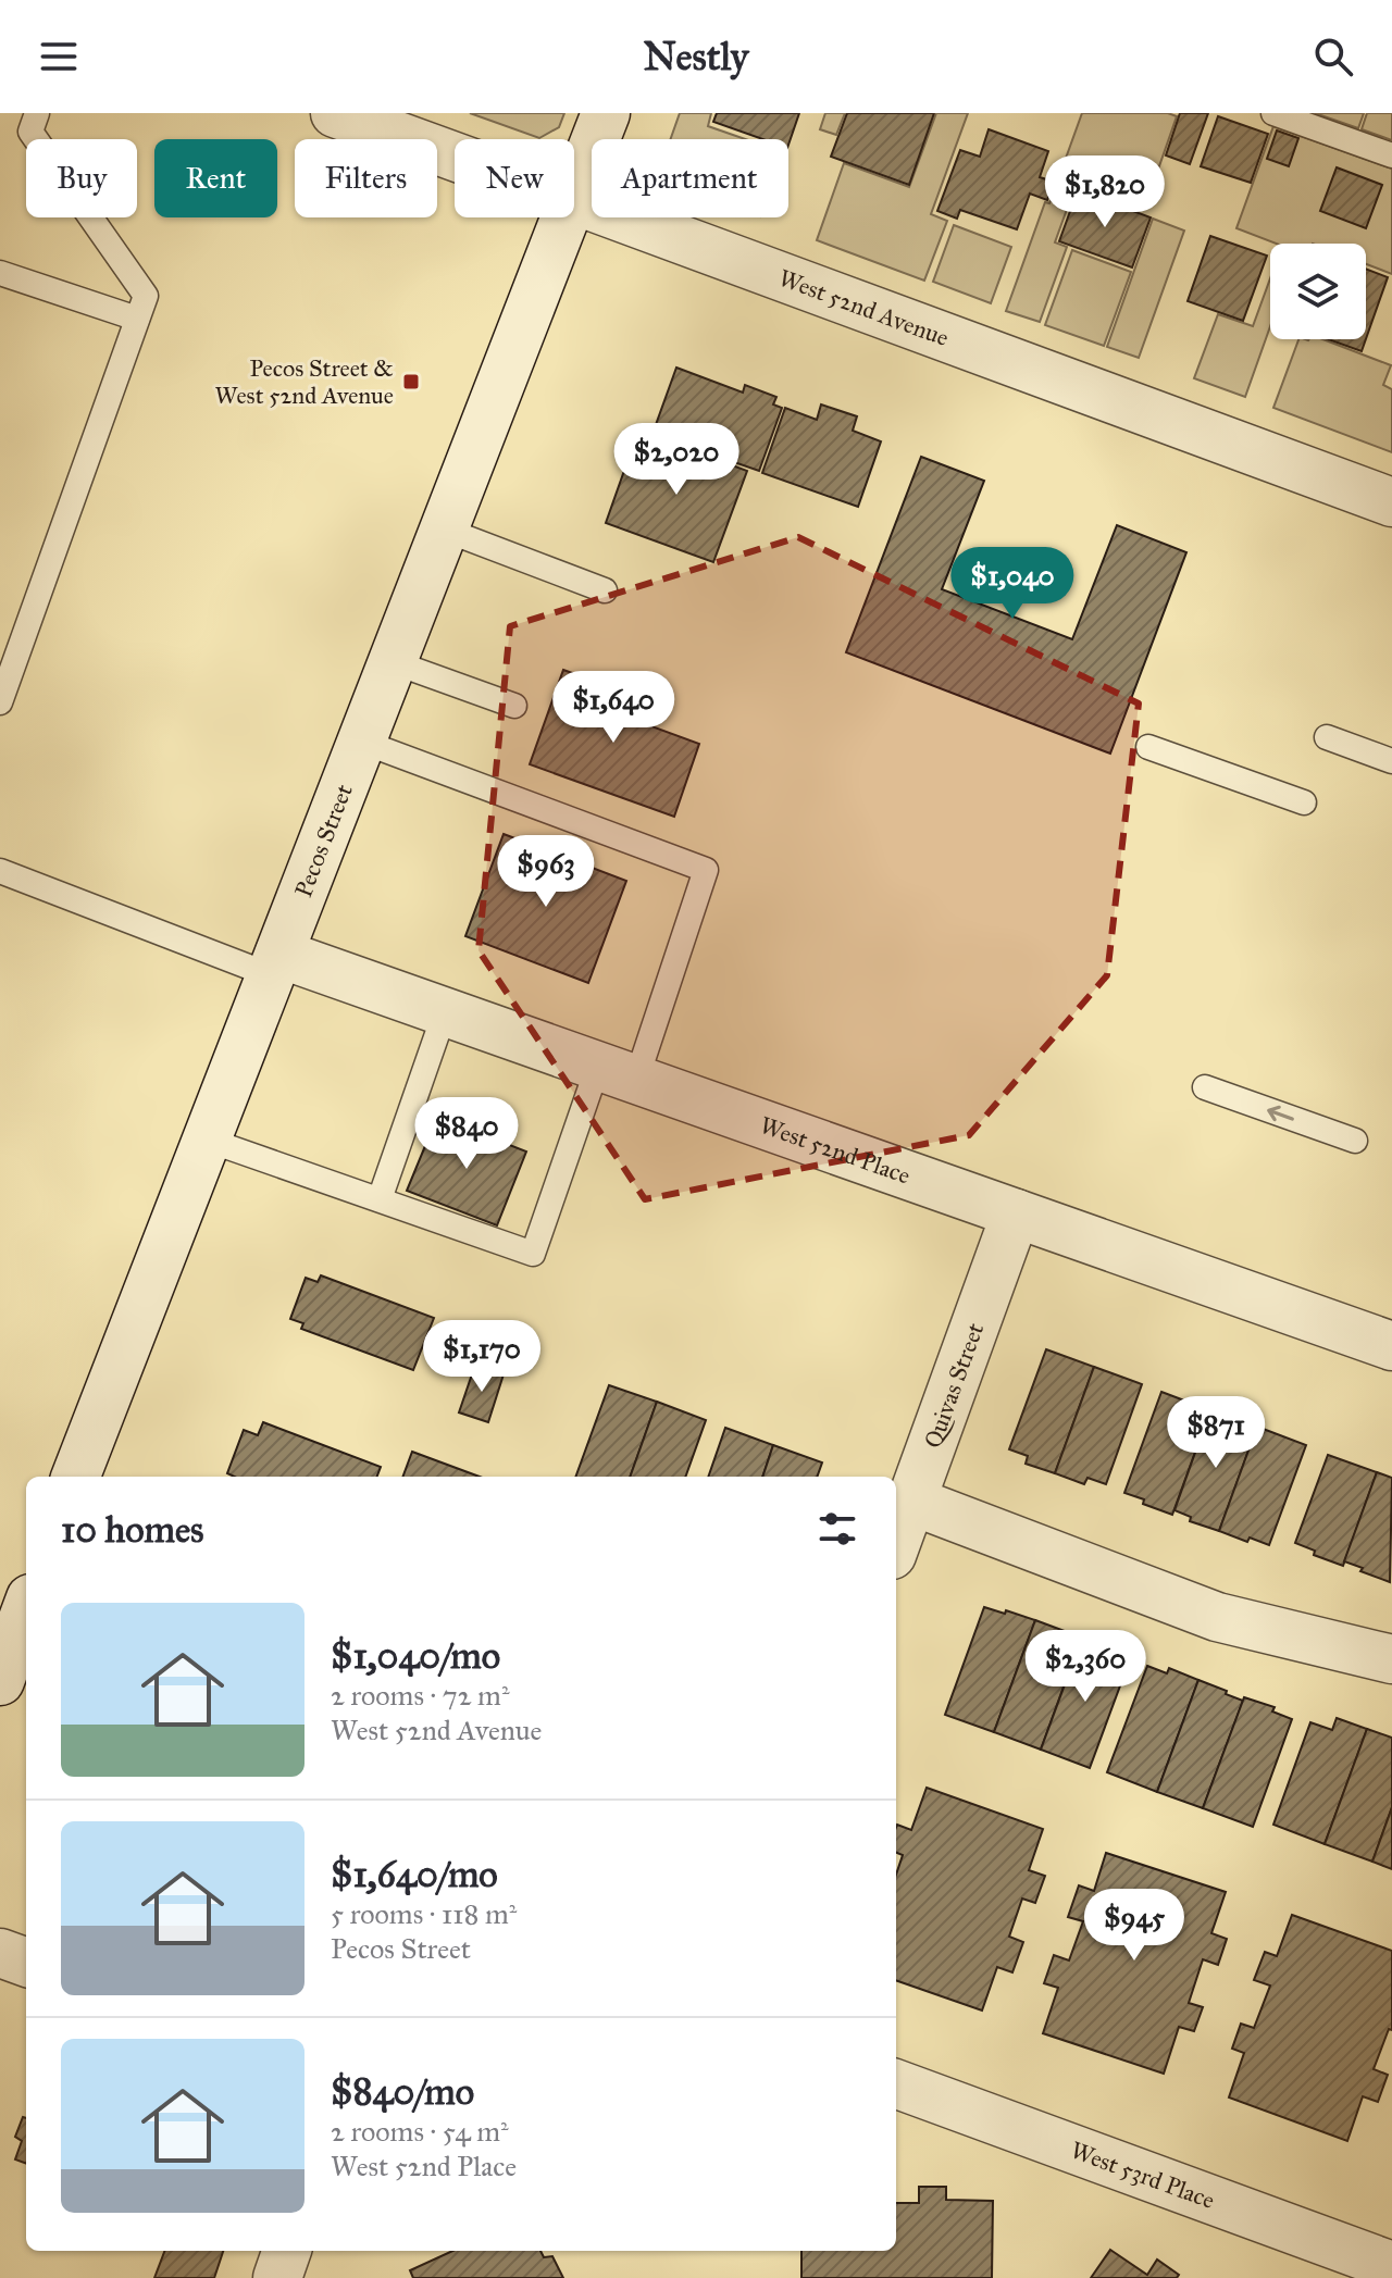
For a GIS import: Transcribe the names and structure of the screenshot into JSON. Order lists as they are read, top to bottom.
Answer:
{
  "streets": {
    "street": [
      "West 52nd Avenue",
      "Pecos Street",
      "West 52nd Place",
      "Quivas Street",
      "West 53rd Place"
    ]
  },
  "crossings": [
    ["West 52nd Avenue", "Pecos Street"],
    ["Pecos Street", "West 52nd Place"],
    ["West 52nd Place", "Quivas Street"]
  ],
  "places": {
    "transit": ["Pecos Street & West 52nd Avenue"]
  },
  "page": {
    "header": "Nestly",
    "chip": [
      "Buy",
      "Rent",
      "Filters",
      "New",
      "Apartment"
    ],
    "price": [
      "$1,820",
      "$2,020",
      "$1,040",
      "$1,640",
      "$963",
      "$840",
      "$1,170",
      "$871",
      "$2,360",
      "$945"
    ],
    "heading": "10 homes",
    "list": [
      {
        "name": "$1,040/mo",
        "note": "2 rooms · 72 m² · West 52nd Avenue"
      },
      {
        "name": "$1,640/mo",
        "note": "5 rooms · 118 m² · Pecos Street"
      },
      {
        "name": "$840/mo",
        "note": "2 rooms · 54 m² · West 52nd Place"
      }
    ]
  }
}
